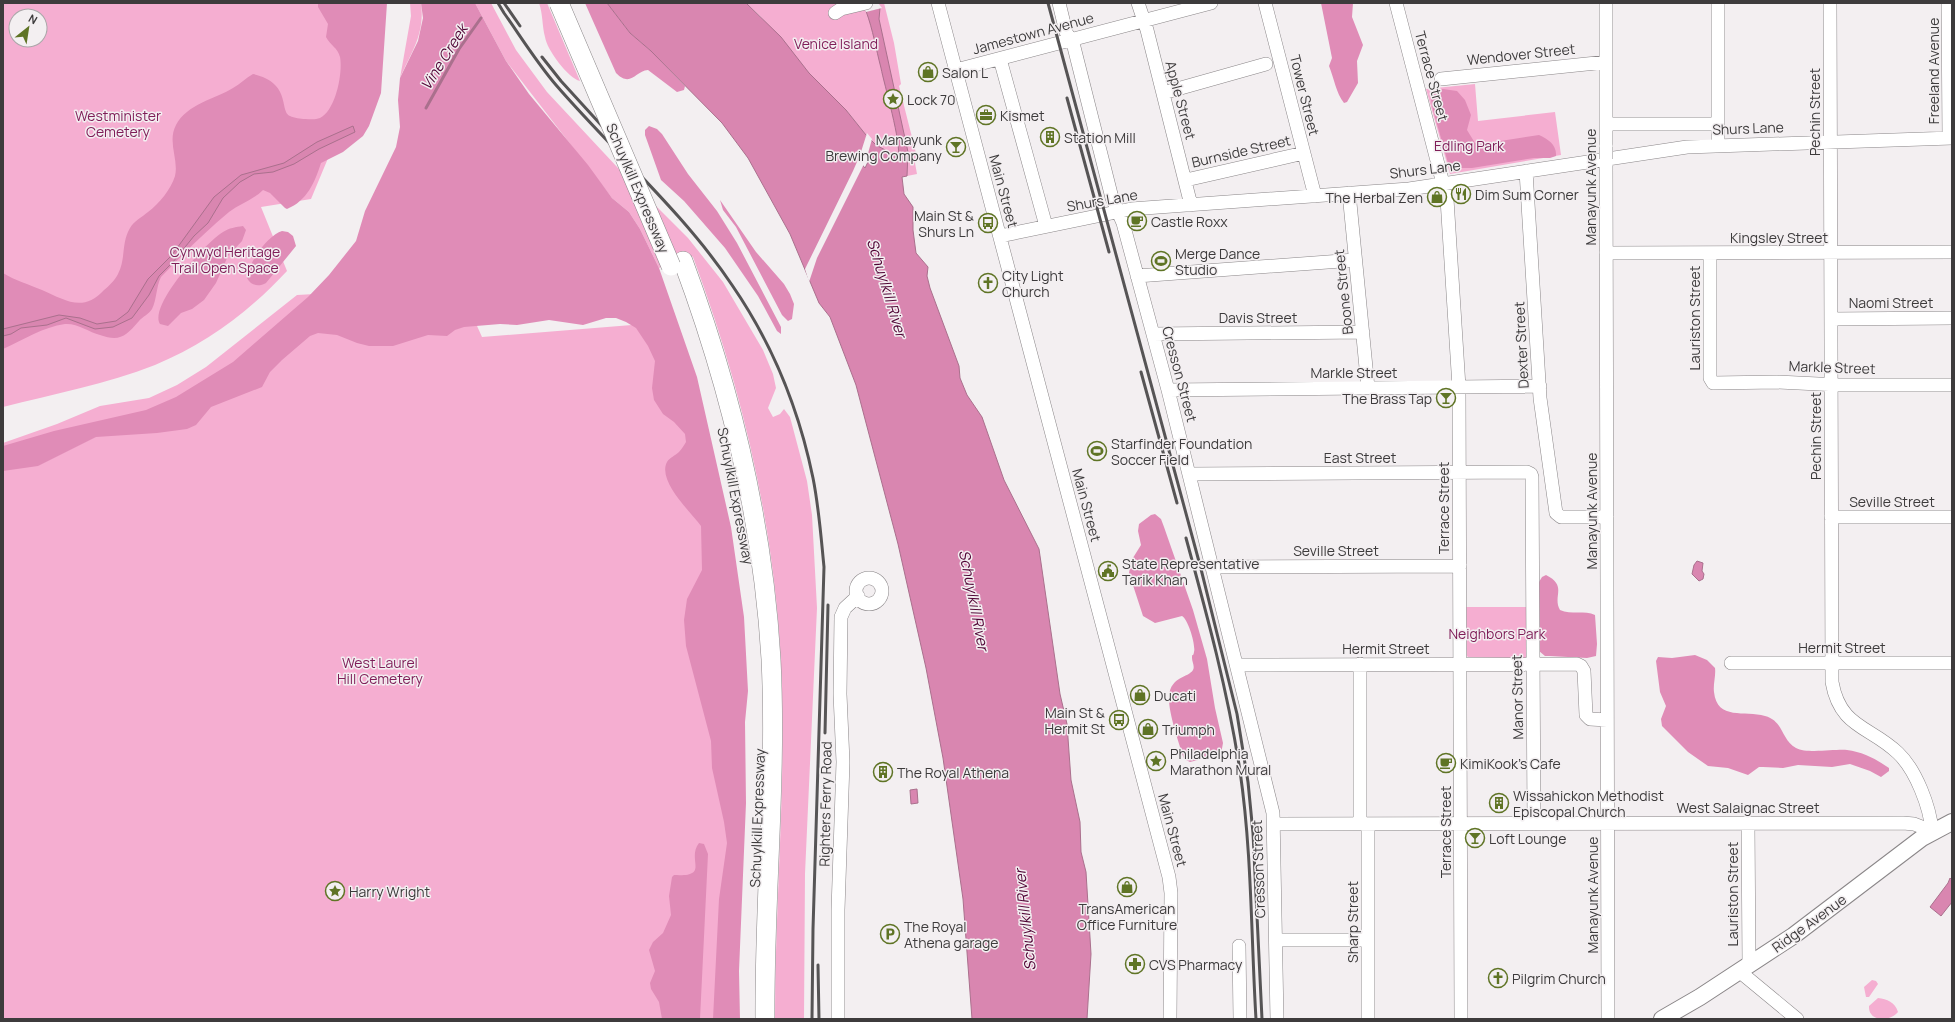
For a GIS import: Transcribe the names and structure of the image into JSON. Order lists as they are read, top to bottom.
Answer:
{
  "streets": {
    "highway": ["Schuylkill Expressway"],
    "main road": ["Ridge Avenue"],
    "street": [
      "Jamestown Avenue",
      "Wendover Street",
      "Freeland Avenue",
      "Terrace Street",
      "Tower Street",
      "Apple Street",
      "Pechin Street",
      "Shurs Lane",
      "Burnside Street",
      "Manayunk Avenue",
      "Main Street",
      "Kingsley Street",
      "Boone Street",
      "Naomi Street",
      "Davis Street",
      "Lauriston Street",
      "Dexter Street",
      "Markle Street",
      "Cresson Street",
      "East Street",
      "Seville Street",
      "Hermit Street",
      "Manor Street",
      "Righters Ferry Road",
      "West Salaignac Street",
      "Sharp Street"
    ]
  },
  "crossings": [
    ["Jamestown Avenue", "Apple Street"],
    ["Jamestown Avenue", "Main Street"],
    ["Jamestown Avenue", "Cresson Street"],
    ["Wendover Street", "Manayunk Avenue"],
    ["Freeland Avenue", "Shurs Lane"],
    ["Terrace Street", "Shurs Lane"],
    ["Terrace Street", "Markle Street"],
    ["Terrace Street", "East Street"],
    ["Terrace Street", "Seville Street"],
    ["Terrace Street", "Hermit Street"],
    ["Terrace Street", "West Salaignac Street"],
    ["Tower Street", "Shurs Lane"],
    ["Tower Street", "Burnside Street"],
    ["Apple Street", "Shurs Lane"],
    ["Apple Street", "Burnside Street"],
    ["Pechin Street", "Shurs Lane"],
    ["Pechin Street", "Kingsley Street"],
    ["Pechin Street", "Naomi Street"],
    ["Pechin Street", "Markle Street"],
    ["Pechin Street", "Seville Street"],
    ["Pechin Street", "Hermit Street"],
    ["Pechin Street", "West Salaignac Street"],
    ["Pechin Street", "Ridge Avenue"],
    ["Shurs Lane", "Main Street"],
    ["Shurs Lane", "Boone Street"],
    ["Shurs Lane", "Dexter Street"],
    ["Shurs Lane", "Cresson Street"],
    ["Manayunk Avenue", "Kingsley Street"],
    ["Manayunk Avenue", "Dexter Street"],
    ["Manayunk Avenue", "Hermit Street"],
    ["Manayunk Avenue", "West Salaignac Street"],
    ["Kingsley Street", "Lauriston Street"],
    ["Boone Street", "Davis Street"],
    ["Boone Street", "Markle Street"],
    ["Davis Street", "Cresson Street"],
    ["Lauriston Street", "Markle Street"],
    ["Lauriston Street", "West Salaignac Street"],
    ["Lauriston Street", "Ridge Avenue"],
    ["Dexter Street", "Markle Street"],
    ["Markle Street", "Cresson Street"],
    ["Cresson Street", "East Street"],
    ["Cresson Street", "Seville Street"],
    ["Cresson Street", "Hermit Street"],
    ["Cresson Street", "West Salaignac Street"],
    ["East Street", "Manor Street"],
    ["Hermit Street", "Manor Street"],
    ["Hermit Street", "Sharp Street"],
    ["Manor Street", "West Salaignac Street"],
    ["West Salaignac Street", "Sharp Street"],
    ["West Salaignac Street", "Ridge Avenue"]
  ],
  "water": ["Vine Creek", "Schuylkill River"],
  "parks": [
    "Venice Island",
    "Westminister Cemetery",
    "Edling Park",
    "Cynwyd Heritage Trail Open Space",
    "Neighbors Park",
    "West Laurel Hill Cemetery"
  ],
  "places": {
    "shop": [
      "Salon L",
      "The Herbal Zen",
      "Ducati",
      "Triumph",
      "TransAmerican Office Furniture"
    ],
    "place": ["Lock 70", "Philadelphia Marathon Mural", "Harry Wright"],
    "office": ["Kismet"],
    "building": ["Station Mill", "The Royal Athena", "Wissahickon Methodist Episcopal Church"],
    "bar": ["Manayunk Brewing Company", "The Brass Tap", "Loft Lounge"],
    "restaurant": ["Dim Sum Corner"],
    "cafe": ["Castle Roxx", "KimiKook's Cafe"],
    "bus stop": ["Main St & Shurs Ln", "Main St & Hermit St"],
    "sports": ["Merge Dance Studio", "Starfinder Foundation Soccer Field"],
    "church": ["City Light Church", "Pilgrim Church"],
    "public building": ["State Representative Tarik Khan"],
    "parking": ["The Royal Athena garage"],
    "pharmacy": ["CVS Pharmacy"]
  },
  "north": "top right"
}
